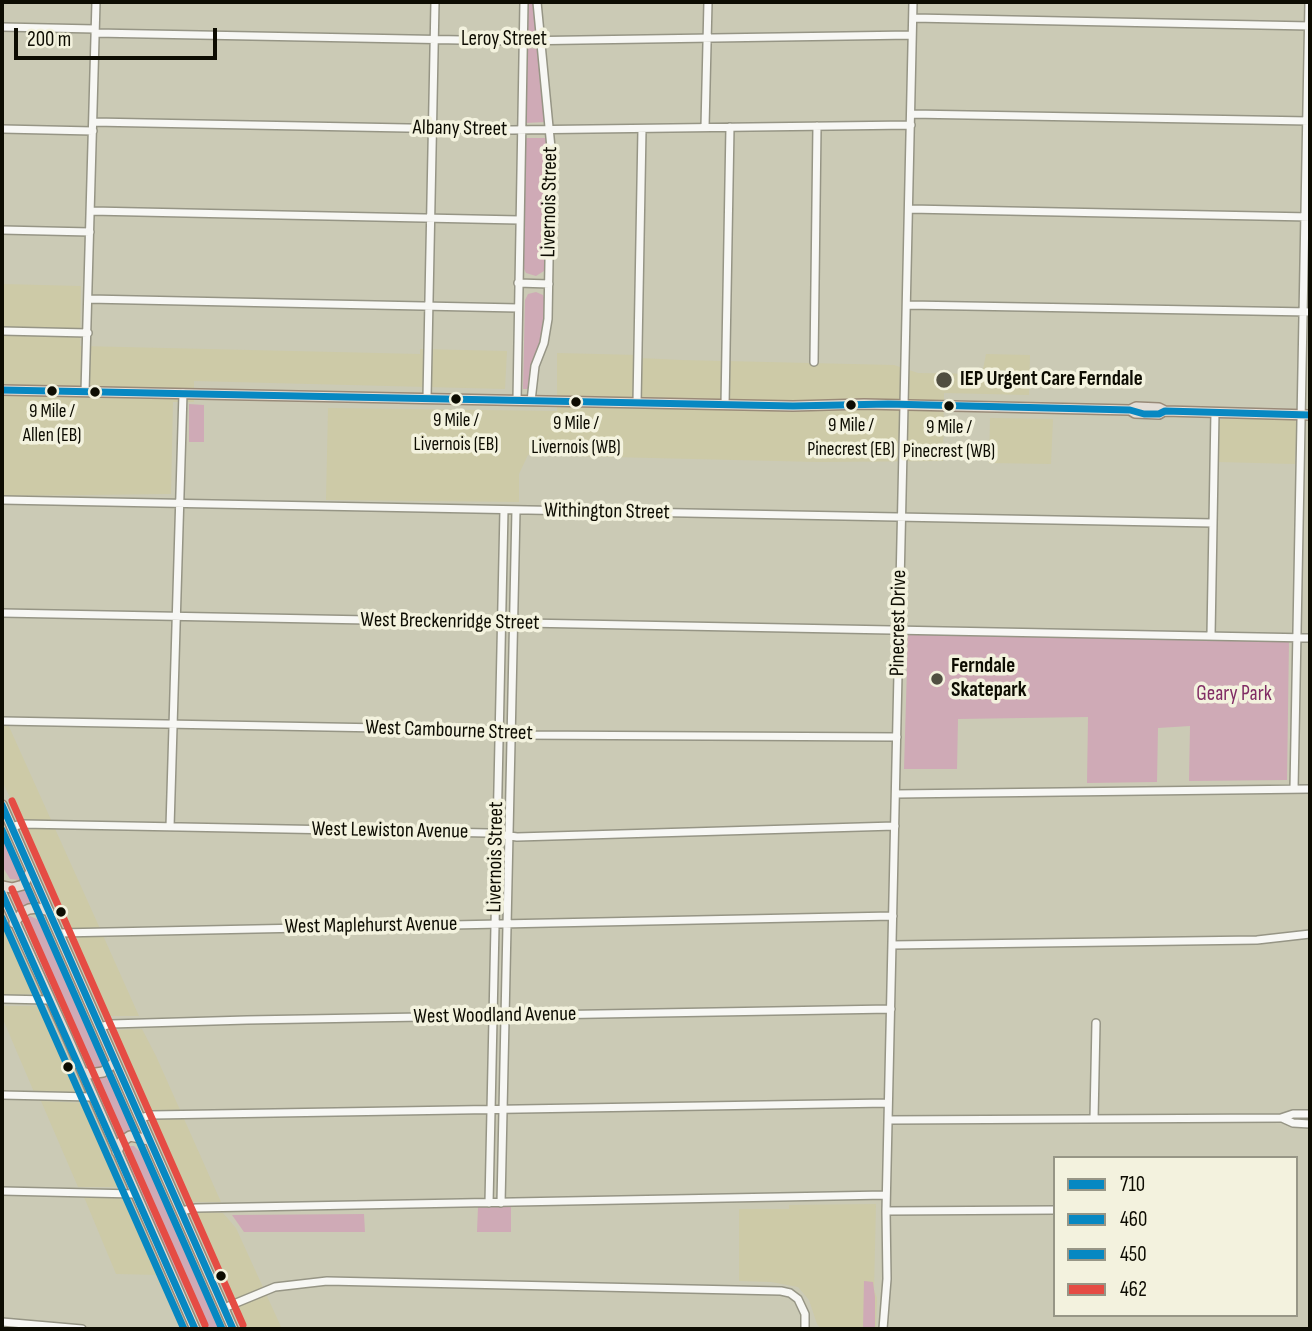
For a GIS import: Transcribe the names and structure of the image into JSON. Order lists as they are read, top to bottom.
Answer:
{
  "streets": {
    "street": [
      "Leroy Street",
      "Albany Street",
      "Livernois Street",
      "Withington Street",
      "West Breckenridge Street",
      "Pinecrest Drive",
      "West Cambourne Street",
      "West Lewiston Avenue",
      "West Maplehurst Avenue",
      "West Woodland Avenue"
    ]
  },
  "crossings": [
    ["Leroy Street", "Livernois Street"],
    ["Leroy Street", "Pinecrest Drive"],
    ["Albany Street", "Livernois Street"],
    ["Albany Street", "Pinecrest Drive"],
    ["Livernois Street", "Withington Street"],
    ["Livernois Street", "West Breckenridge Street"],
    ["Livernois Street", "West Cambourne Street"],
    ["Livernois Street", "West Lewiston Avenue"],
    ["Livernois Street", "West Maplehurst Avenue"],
    ["Livernois Street", "West Woodland Avenue"],
    ["Withington Street", "Pinecrest Drive"],
    ["West Breckenridge Street", "Pinecrest Drive"],
    ["Pinecrest Drive", "West Cambourne Street"],
    ["Pinecrest Drive", "West Lewiston Avenue"],
    ["Pinecrest Drive", "West Maplehurst Avenue"],
    ["Pinecrest Drive", "West Woodland Avenue"]
  ],
  "parks": ["Geary Park"],
  "places": [
    "IEP Urgent Care Ferndale",
    "9 Mile / Allen (EB)",
    "9 Mile / Livernois (EB)",
    "9 Mile / Livernois (WB)",
    "9 Mile / Pinecrest (EB)",
    "9 Mile / Pinecrest (WB)",
    "Ferndale Skatepark"
  ],
  "lines": [
    "transit line 710",
    "transit line 462",
    "transit line 460",
    "transit line 450"
  ],
  "legend": [
    "710",
    "460",
    "450",
    "462"
  ],
  "scale_bar": "200 m"
}
